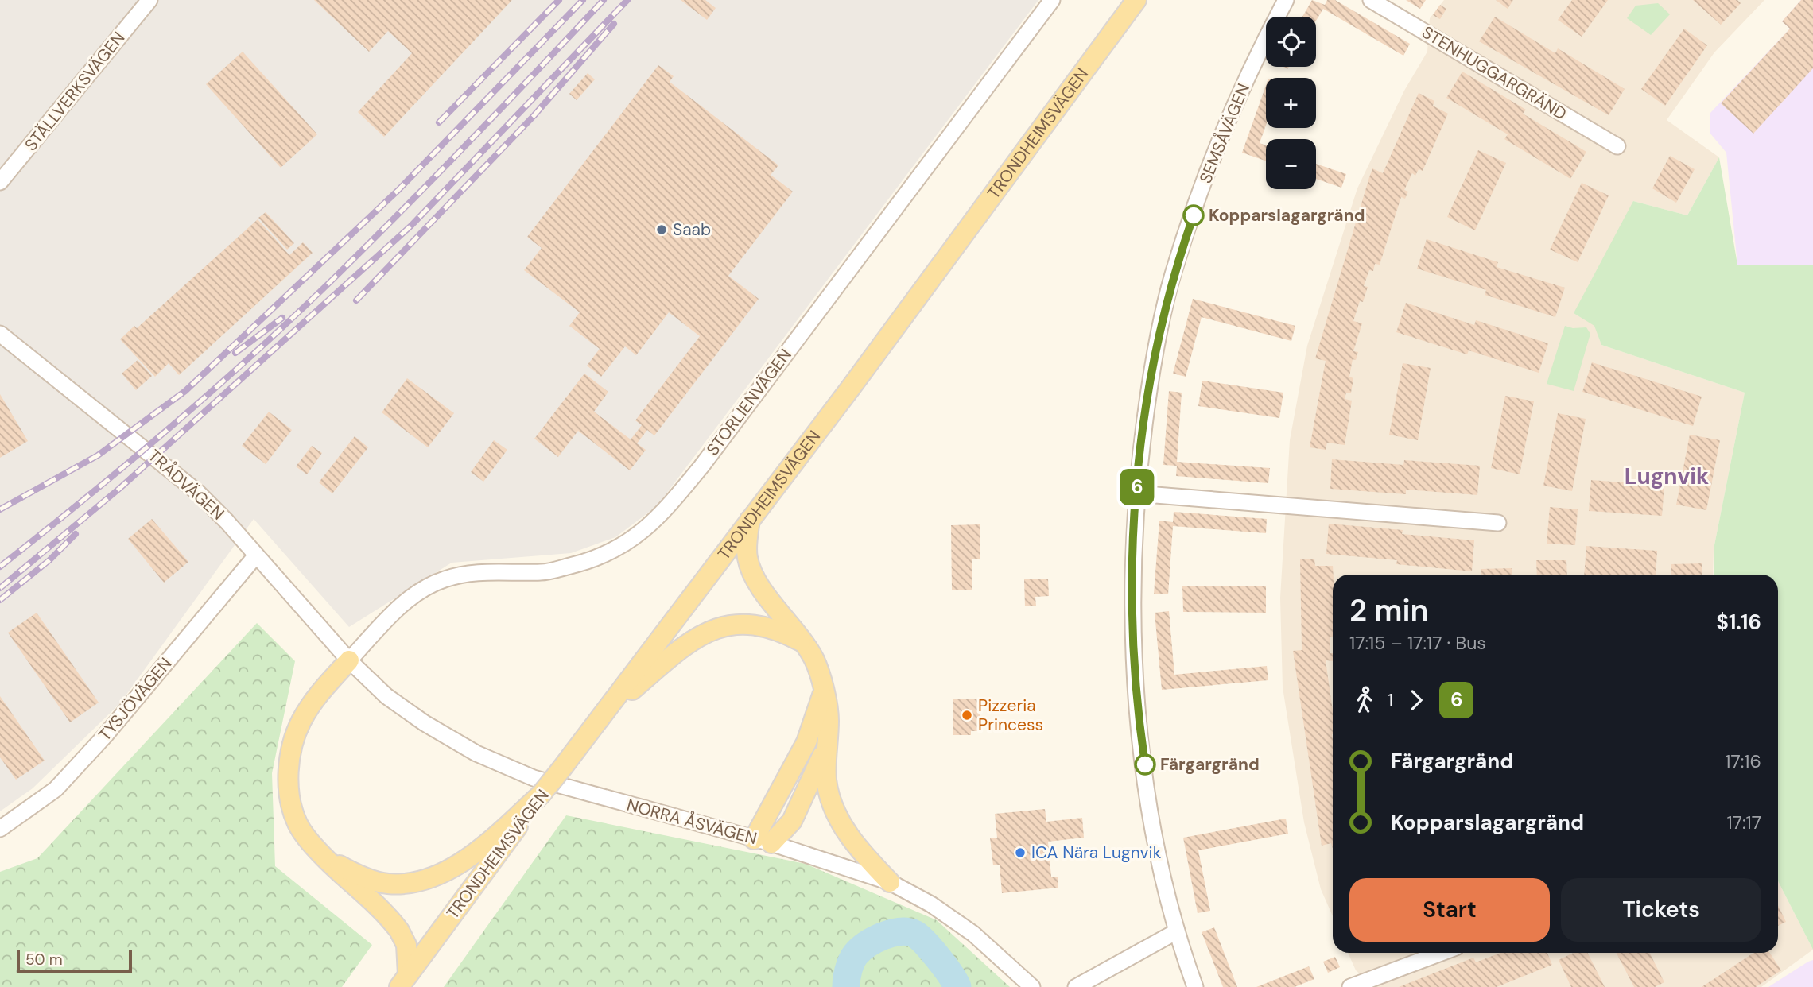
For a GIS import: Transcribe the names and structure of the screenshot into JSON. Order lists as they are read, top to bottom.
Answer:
{
  "streets": {
    "main road": ["TRONDHEIMSVÄGEN"],
    "street": [
      "STENHUGGARGRÄND",
      "STÄLLVERKSVÄGEN",
      "SEMSÅVÄGEN",
      "STORLIENVÄGEN",
      "TRÅDVÄGEN",
      "TYSJÖVÄGEN",
      "NORRA ÅSVÄGEN"
    ]
  },
  "crossings": [
    ["STORLIENVÄGEN", "TRÅDVÄGEN"],
    ["STORLIENVÄGEN", "NORRA ÅSVÄGEN"],
    ["TRÅDVÄGEN", "TYSJÖVÄGEN"],
    ["TRÅDVÄGEN", "NORRA ÅSVÄGEN"]
  ],
  "districts": ["Lugnvik"],
  "places": [
    "Kopparslagargränd",
    "Saab",
    "Pizzeria Princess",
    "Färgargränd",
    "ICA Nära Lugnvik"
  ],
  "lines": ["bus line 6"],
  "scale_bar": "50 m",
  "page": {
    "on_map": "6",
    "map_buttons": ["+", "−"],
    "heading": ["2 min", "17:15 – 17:17 · Bus", "$1.16"],
    "legs": ["1", "6"],
    "list": [
      {
        "name": "Färgargränd",
        "value": "17:16"
      },
      {
        "name": "Kopparslagargränd",
        "value": "17:17"
      }
    ],
    "buttons": ["Start", "Tickets"],
    "scale": "50 m"
  }
}
